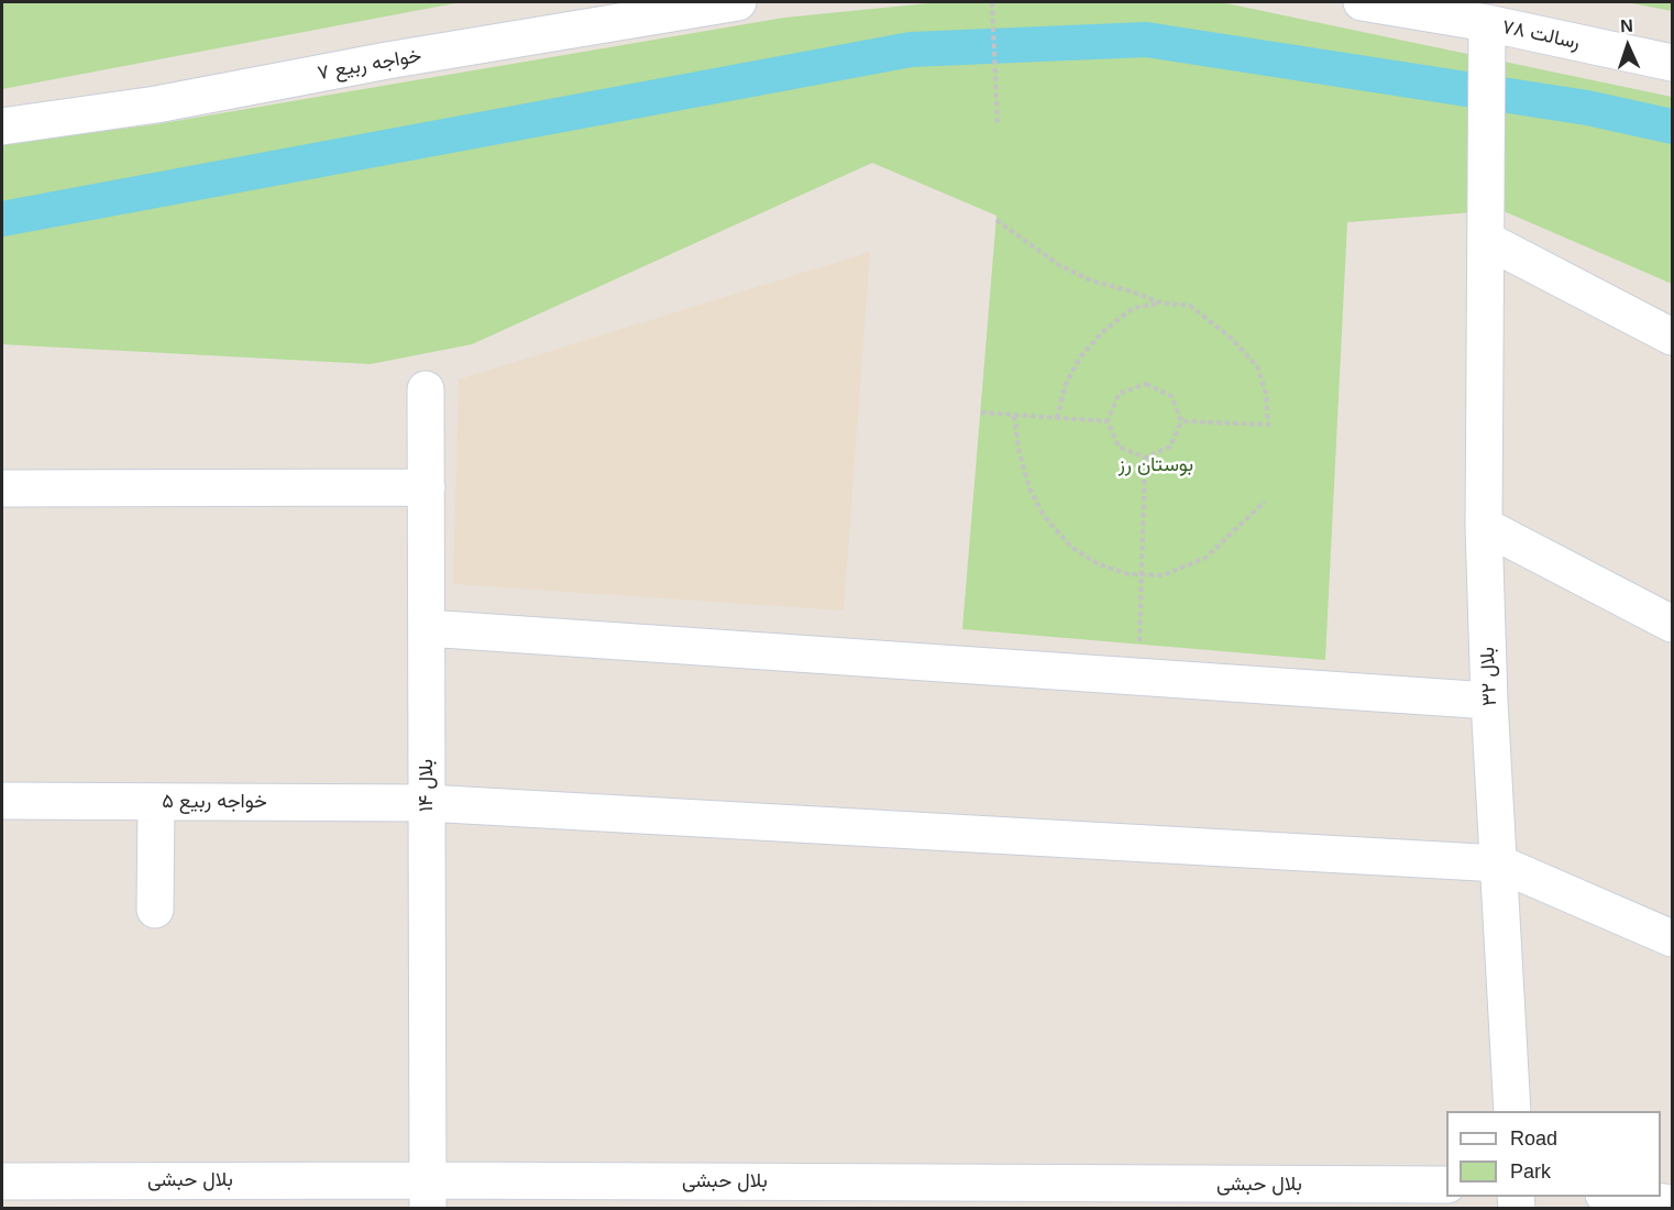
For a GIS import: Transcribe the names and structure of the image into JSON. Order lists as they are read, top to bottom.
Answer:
{
  "streets": {
    "street": [
      "رسالت ۷۸",
      "خواجه ربیع ۷",
      "بلال ۳۲",
      "بلال ۱۴",
      "خواجه ربیع ۵",
      "بلال حبشی"
    ]
  },
  "crossings": [
    ["رسالت ۷۸", "بلال ۳۲"],
    ["بلال ۳۲", "خواجه ربیع ۵"],
    ["بلال ۱۴", "خواجه ربیع ۵"],
    ["بلال ۱۴", "بلال حبشی"]
  ],
  "parks": ["بوستان رز"],
  "legend": ["Road", "Park"],
  "north": "top"
}
